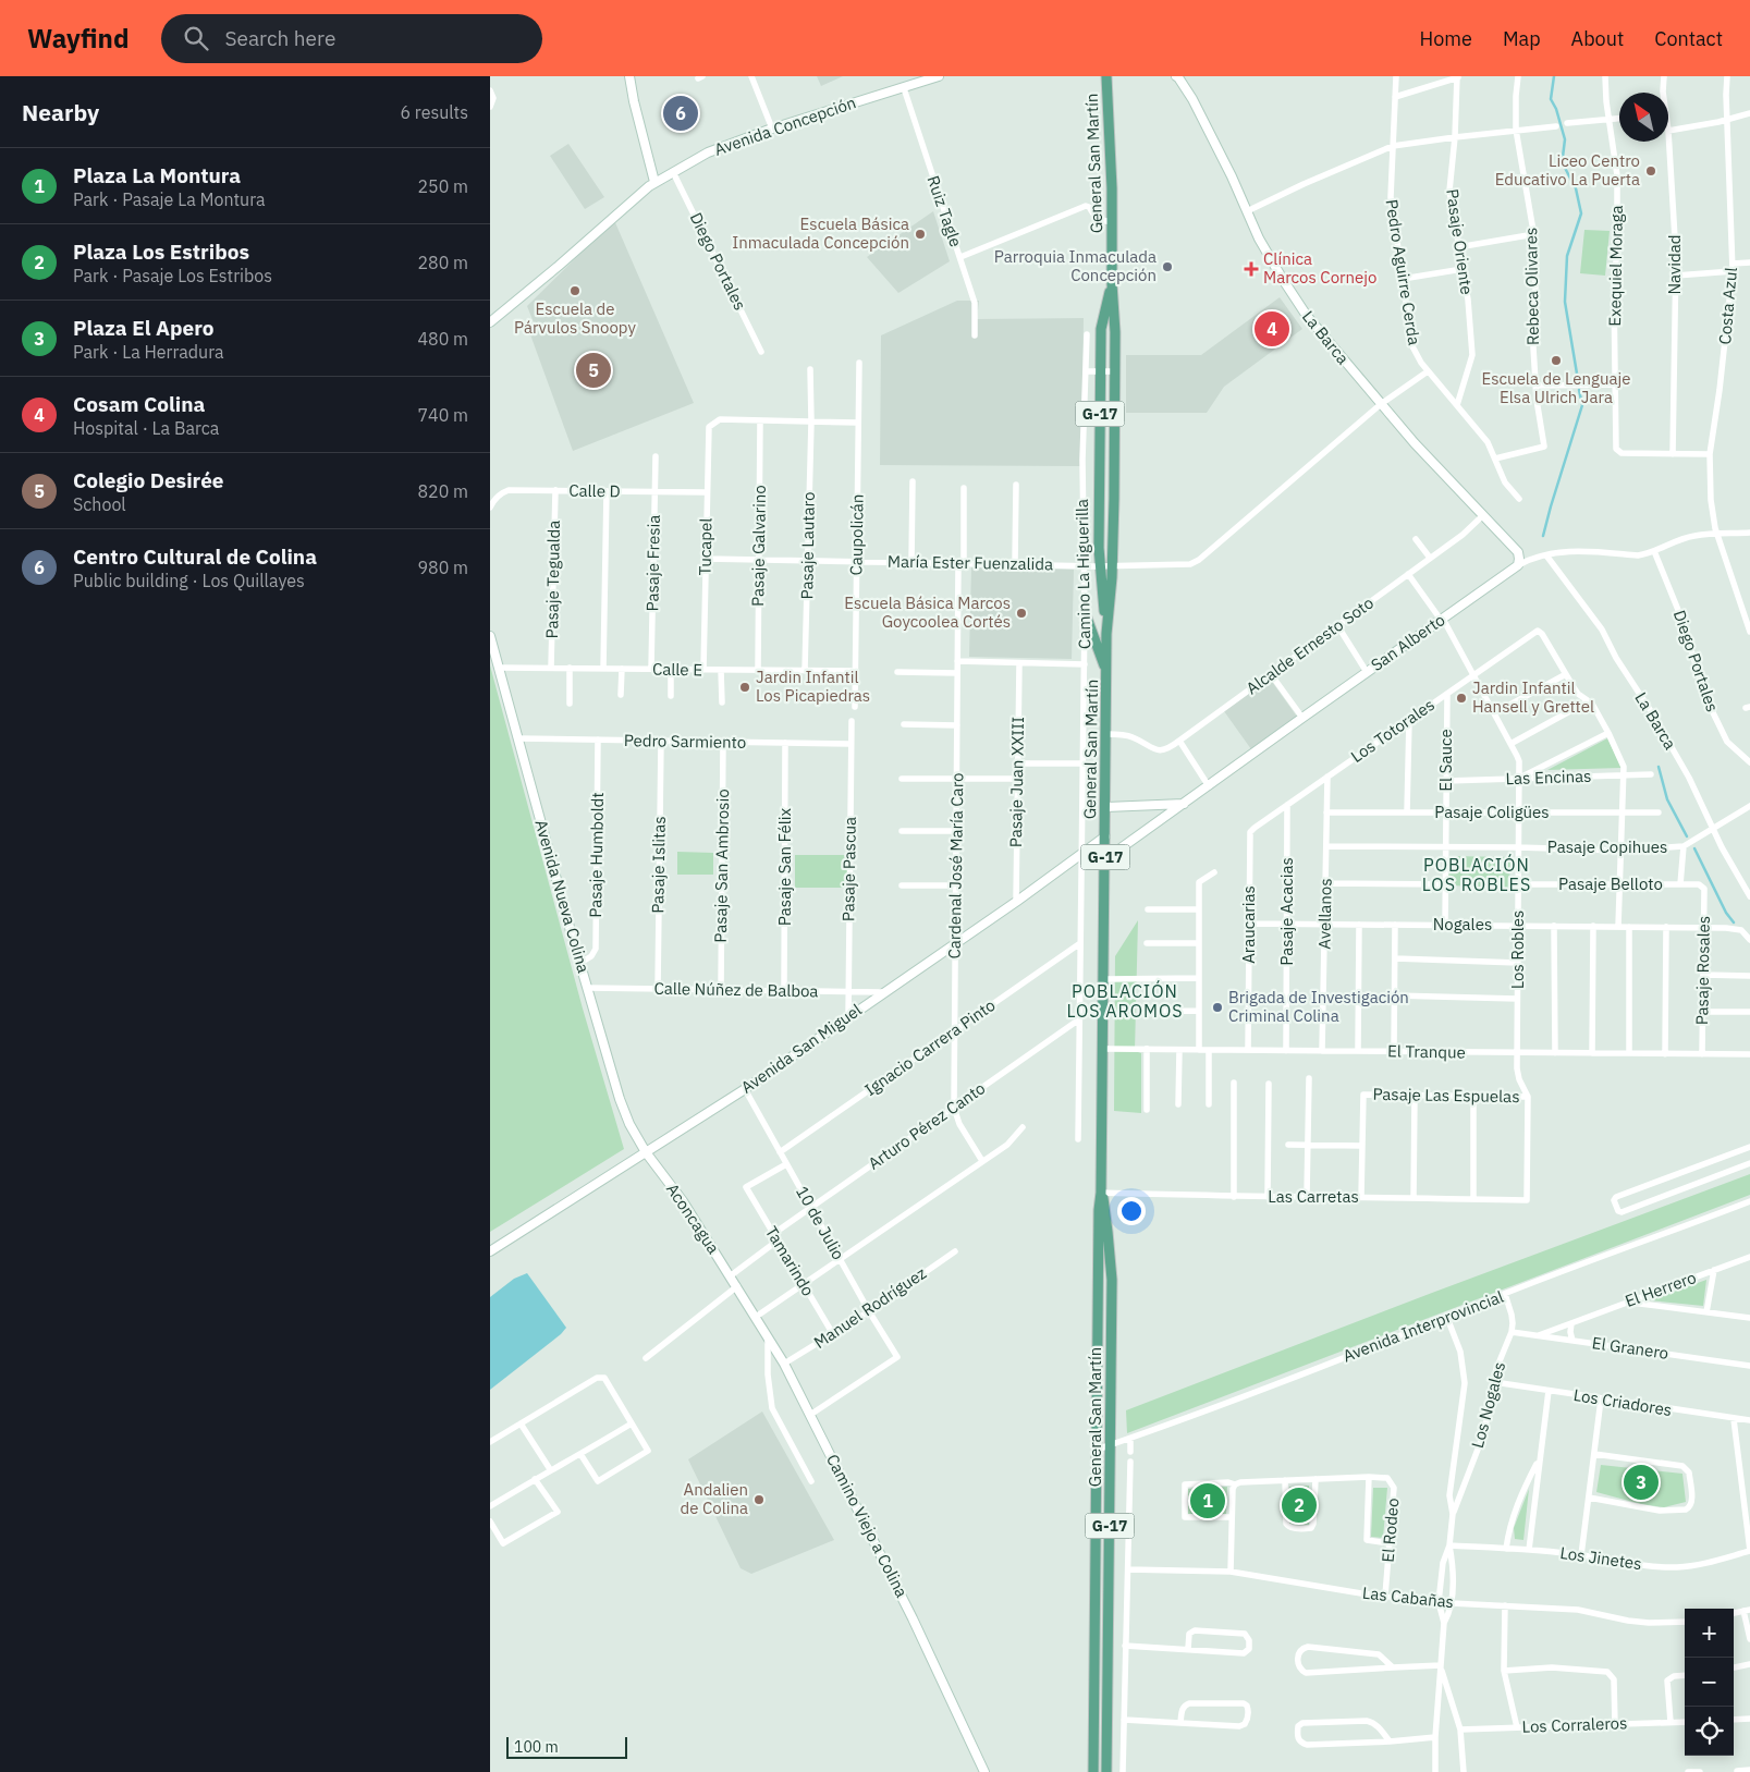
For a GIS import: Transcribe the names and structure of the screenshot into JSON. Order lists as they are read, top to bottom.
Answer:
{
  "streets": {
    "main road": ["General San Martín", "G-17"],
    "street": [
      "Avenida Concepción",
      "Ruiz Tagle",
      "Pasaje Oriente",
      "Diego Portales",
      "Navidad",
      "Exequiel Moraga",
      "Pedro Aguirre Cerda",
      "Rebeca Olivares",
      "Costa Azul",
      "La Barca",
      "Calle D",
      "Caupolicán",
      "Pasaje Galvarino",
      "Pasaje Lautaro",
      "Tucapel",
      "Pasaje Fresia",
      "María Ester Fuenzalida",
      "Camino La Higuerilla",
      "Pasaje Tegualda",
      "San Alberto",
      "Alcalde Ernesto Soto",
      "Calle E",
      "Los Totorales",
      "Pedro Sarmiento",
      "El Sauce",
      "Las Encinas",
      "Pasaje Juan XXIII",
      "Pasaje Coligües",
      "Pasaje Copihues",
      "Pasaje Humboldt",
      "Pasaje Islitas",
      "Pasaje San Ambrosio",
      "Cardenal José María Caro",
      "Pasaje San Félix",
      "Pasaje Pascua",
      "Pasaje Belloto",
      "Avenida Nueva Colina",
      "Pasaje Acacias",
      "Avellanos",
      "Araucarias",
      "Nogales",
      "Los Robles",
      "Pasaje Rosales",
      "Calle Núñez de Balboa",
      "Ignacio Carrera Pinto",
      "Avenida San Miguel",
      "El Tranque",
      "Pasaje Las Espuelas",
      "Arturo Pérez Canto",
      "Las Carretas",
      "Aconcagua",
      "10 de Julio",
      "Tamarindo",
      "El Herrero",
      "Manuel Rodríguez",
      "Avenida Interprovincial",
      "El Granero",
      "Los Criadores",
      "Los Nogales",
      "Camino Viejo a Colina",
      "El Rodeo",
      "Los Jinetes",
      "Las Cabañas",
      "Los Corraleros"
    ]
  },
  "crossings": [
    ["Avenida Concepción", "Ruiz Tagle"],
    ["Avenida Concepción", "Diego Portales"],
    ["General San Martín", "María Ester Fuenzalida"],
    ["General San Martín", "San Alberto"],
    ["General San Martín", "Alcalde Ernesto Soto"],
    ["General San Martín", "Avenida San Miguel"],
    ["General San Martín", "El Tranque"],
    ["General San Martín", "Las Carretas"],
    ["General San Martín", "Avenida Interprovincial"],
    ["Pasaje Oriente", "Pedro Aguirre Cerda"],
    ["Diego Portales", "San Alberto"],
    ["Navidad", "Exequiel Moraga"],
    ["Pedro Aguirre Cerda", "Rebeca Olivares"],
    ["Pedro Aguirre Cerda", "María Ester Fuenzalida"],
    ["Costa Azul", "San Alberto"],
    ["La Barca", "María Ester Fuenzalida"],
    ["La Barca", "San Alberto"],
    ["La Barca", "Alcalde Ernesto Soto"],
    ["La Barca", "Pasaje Copihues"],
    ["Calle D", "Tucapel"],
    ["Calle D", "Pasaje Fresia"],
    ["Calle D", "Pasaje Tegualda"],
    ["Caupolicán", "María Ester Fuenzalida"],
    ["Caupolicán", "Calle E"],
    ["Pasaje Galvarino", "Tucapel"],
    ["Pasaje Galvarino", "María Ester Fuenzalida"],
    ["Pasaje Galvarino", "Calle E"],
    ["Pasaje Lautaro", "María Ester Fuenzalida"],
    ["Pasaje Lautaro", "Calle E"],
    ["Tucapel", "María Ester Fuenzalida"],
    ["Tucapel", "Calle E"],
    ["Pasaje Fresia", "Calle E"],
    ["María Ester Fuenzalida", "Camino La Higuerilla"],
    ["María Ester Fuenzalida", "Cardenal José María Caro"],
    ["Camino La Higuerilla", "Ignacio Carrera Pinto"],
    ["Camino La Higuerilla", "Avenida San Miguel"],
    ["Camino La Higuerilla", "Arturo Pérez Canto"],
    ["Pasaje Tegualda", "Calle E"],
    ["San Alberto", "Los Robles"],
    ["Alcalde Ernesto Soto", "Los Robles"],
    ["Calle E", "Avenida Nueva Colina"],
    ["Los Totorales", "El Sauce"],
    ["Los Totorales", "Pasaje Acacias"],
    ["Los Totorales", "Avellanos"],
    ["Los Totorales", "Araucarias"],
    ["Los Totorales", "Los Robles"],
    ["Pedro Sarmiento", "Pasaje Humboldt"],
    ["Pedro Sarmiento", "Pasaje Islitas"],
    ["Pedro Sarmiento", "Pasaje San Ambrosio"],
    ["Pedro Sarmiento", "Pasaje San Félix"],
    ["Pedro Sarmiento", "Pasaje Pascua"],
    ["Pedro Sarmiento", "Avenida Nueva Colina"],
    ["El Sauce", "Las Encinas"],
    ["El Sauce", "Pasaje Coligües"],
    ["El Sauce", "Pasaje Copihues"],
    ["El Sauce", "Nogales"],
    ["Las Encinas", "Los Robles"],
    ["Pasaje Juan XXIII", "Avenida San Miguel"],
    ["Pasaje Coligües", "Avellanos"],
    ["Pasaje Coligües", "Los Robles"],
    ["Pasaje Copihues", "Los Robles"],
    ["Pasaje Humboldt", "Avenida Nueva Colina"],
    ["Pasaje Islitas", "Calle Núñez de Balboa"],
    ["Pasaje San Ambrosio", "Calle Núñez de Balboa"],
    ["Cardenal José María Caro", "Ignacio Carrera Pinto"],
    ["Cardenal José María Caro", "Avenida San Miguel"],
    ["Cardenal José María Caro", "Arturo Pérez Canto"],
    ["Pasaje San Félix", "Calle Núñez de Balboa"],
    ["Pasaje Pascua", "Calle Núñez de Balboa"],
    ["Pasaje Pascua", "Avenida San Miguel"],
    ["Pasaje Belloto", "Los Robles"],
    ["Pasaje Belloto", "Pasaje Rosales"],
    ["Avenida Nueva Colina", "Calle Núñez de Balboa"],
    ["Avenida Nueva Colina", "Avenida San Miguel"],
    ["Avenida Nueva Colina", "Aconcagua"],
    ["Pasaje Acacias", "Nogales"],
    ["Pasaje Acacias", "El Tranque"],
    ["Avellanos", "Nogales"],
    ["Avellanos", "El Tranque"],
    ["Araucarias", "Nogales"],
    ["Araucarias", "El Tranque"],
    ["Nogales", "Los Robles"],
    ["Nogales", "Pasaje Rosales"],
    ["Los Robles", "El Tranque"],
    ["Los Robles", "Pasaje Las Espuelas"],
    ["Los Robles", "Las Carretas"],
    ["Pasaje Rosales", "El Tranque"],
    ["Calle Núñez de Balboa", "Avenida San Miguel"],
    ["Ignacio Carrera Pinto", "10 de Julio"],
    ["Avenida San Miguel", "Aconcagua"],
    ["Avenida San Miguel", "10 de Julio"],
    ["Arturo Pérez Canto", "10 de Julio"],
    ["Arturo Pérez Canto", "Tamarindo"],
    ["Aconcagua", "Camino Viejo a Colina"],
    ["10 de Julio", "Tamarindo"],
    ["10 de Julio", "Manuel Rodríguez"],
    ["10 de Julio", "Camino Viejo a Colina"],
    ["Tamarindo", "Manuel Rodríguez"],
    ["El Herrero", "El Granero"],
    ["Manuel Rodríguez", "Camino Viejo a Colina"],
    ["Avenida Interprovincial", "Los Nogales"],
    ["El Granero", "Los Nogales"],
    ["Los Criadores", "Los Nogales"],
    ["Los Nogales", "Los Jinetes"],
    ["Los Nogales", "Las Cabañas"],
    ["Los Nogales", "Los Corraleros"],
    ["El Rodeo", "Las Cabañas"]
  ],
  "districts": ["POBLACIÓN LOS ROBLES", "POBLACIÓN LOS AROMOS"],
  "places": {
    "other": [
      "Liceo Centro Educativo La Puerta",
      "Escuela Básica Inmaculada Concepción",
      "Parroquia Inmaculada Concepción",
      "Escuela de Párvulos Snoopy",
      "Escuela de Lenguaje Elsa Ulrich Jara",
      "Escuela Básica Marcos Goycoolea Cortés",
      "Jardin Infantil Los Picapiedras",
      "Jardin Infantil Hansell y Grettel",
      "Brigada de Investigación Criminal Colina",
      "Andalien de Colina"
    ],
    "health": ["Clínica Marcos Cornejo"]
  },
  "scale_bar": "100 m",
  "north": "top left",
  "page": {
    "header": "Wayfind",
    "search": "Search here",
    "nav": [
      "Home",
      "Map",
      "About",
      "Contact"
    ],
    "heading": ["Nearby", "6 results"],
    "pins": [
      "6",
      "4",
      "5",
      "3",
      "1",
      "2"
    ],
    "list": [
      {
        "mark": "1",
        "name": "Plaza La Montura",
        "note": "Park · Pasaje La Montura",
        "value": "250 m"
      },
      {
        "mark": "2",
        "name": "Plaza Los Estribos",
        "note": "Park · Pasaje Los Estribos",
        "value": "280 m"
      },
      {
        "mark": "3",
        "name": "Plaza El Apero",
        "note": "Park · La Herradura",
        "value": "480 m"
      },
      {
        "mark": "4",
        "name": "Cosam Colina",
        "note": "Hospital · La Barca",
        "value": "740 m"
      },
      {
        "mark": "5",
        "name": "Colegio Desirée",
        "note": "School",
        "value": "820 m"
      },
      {
        "mark": "6",
        "name": "Centro Cultural de Colina",
        "note": "Public building · Los Quillayes",
        "value": "980 m"
      }
    ],
    "map_buttons": ["+", "−"],
    "scale": "100 m"
  }
}
